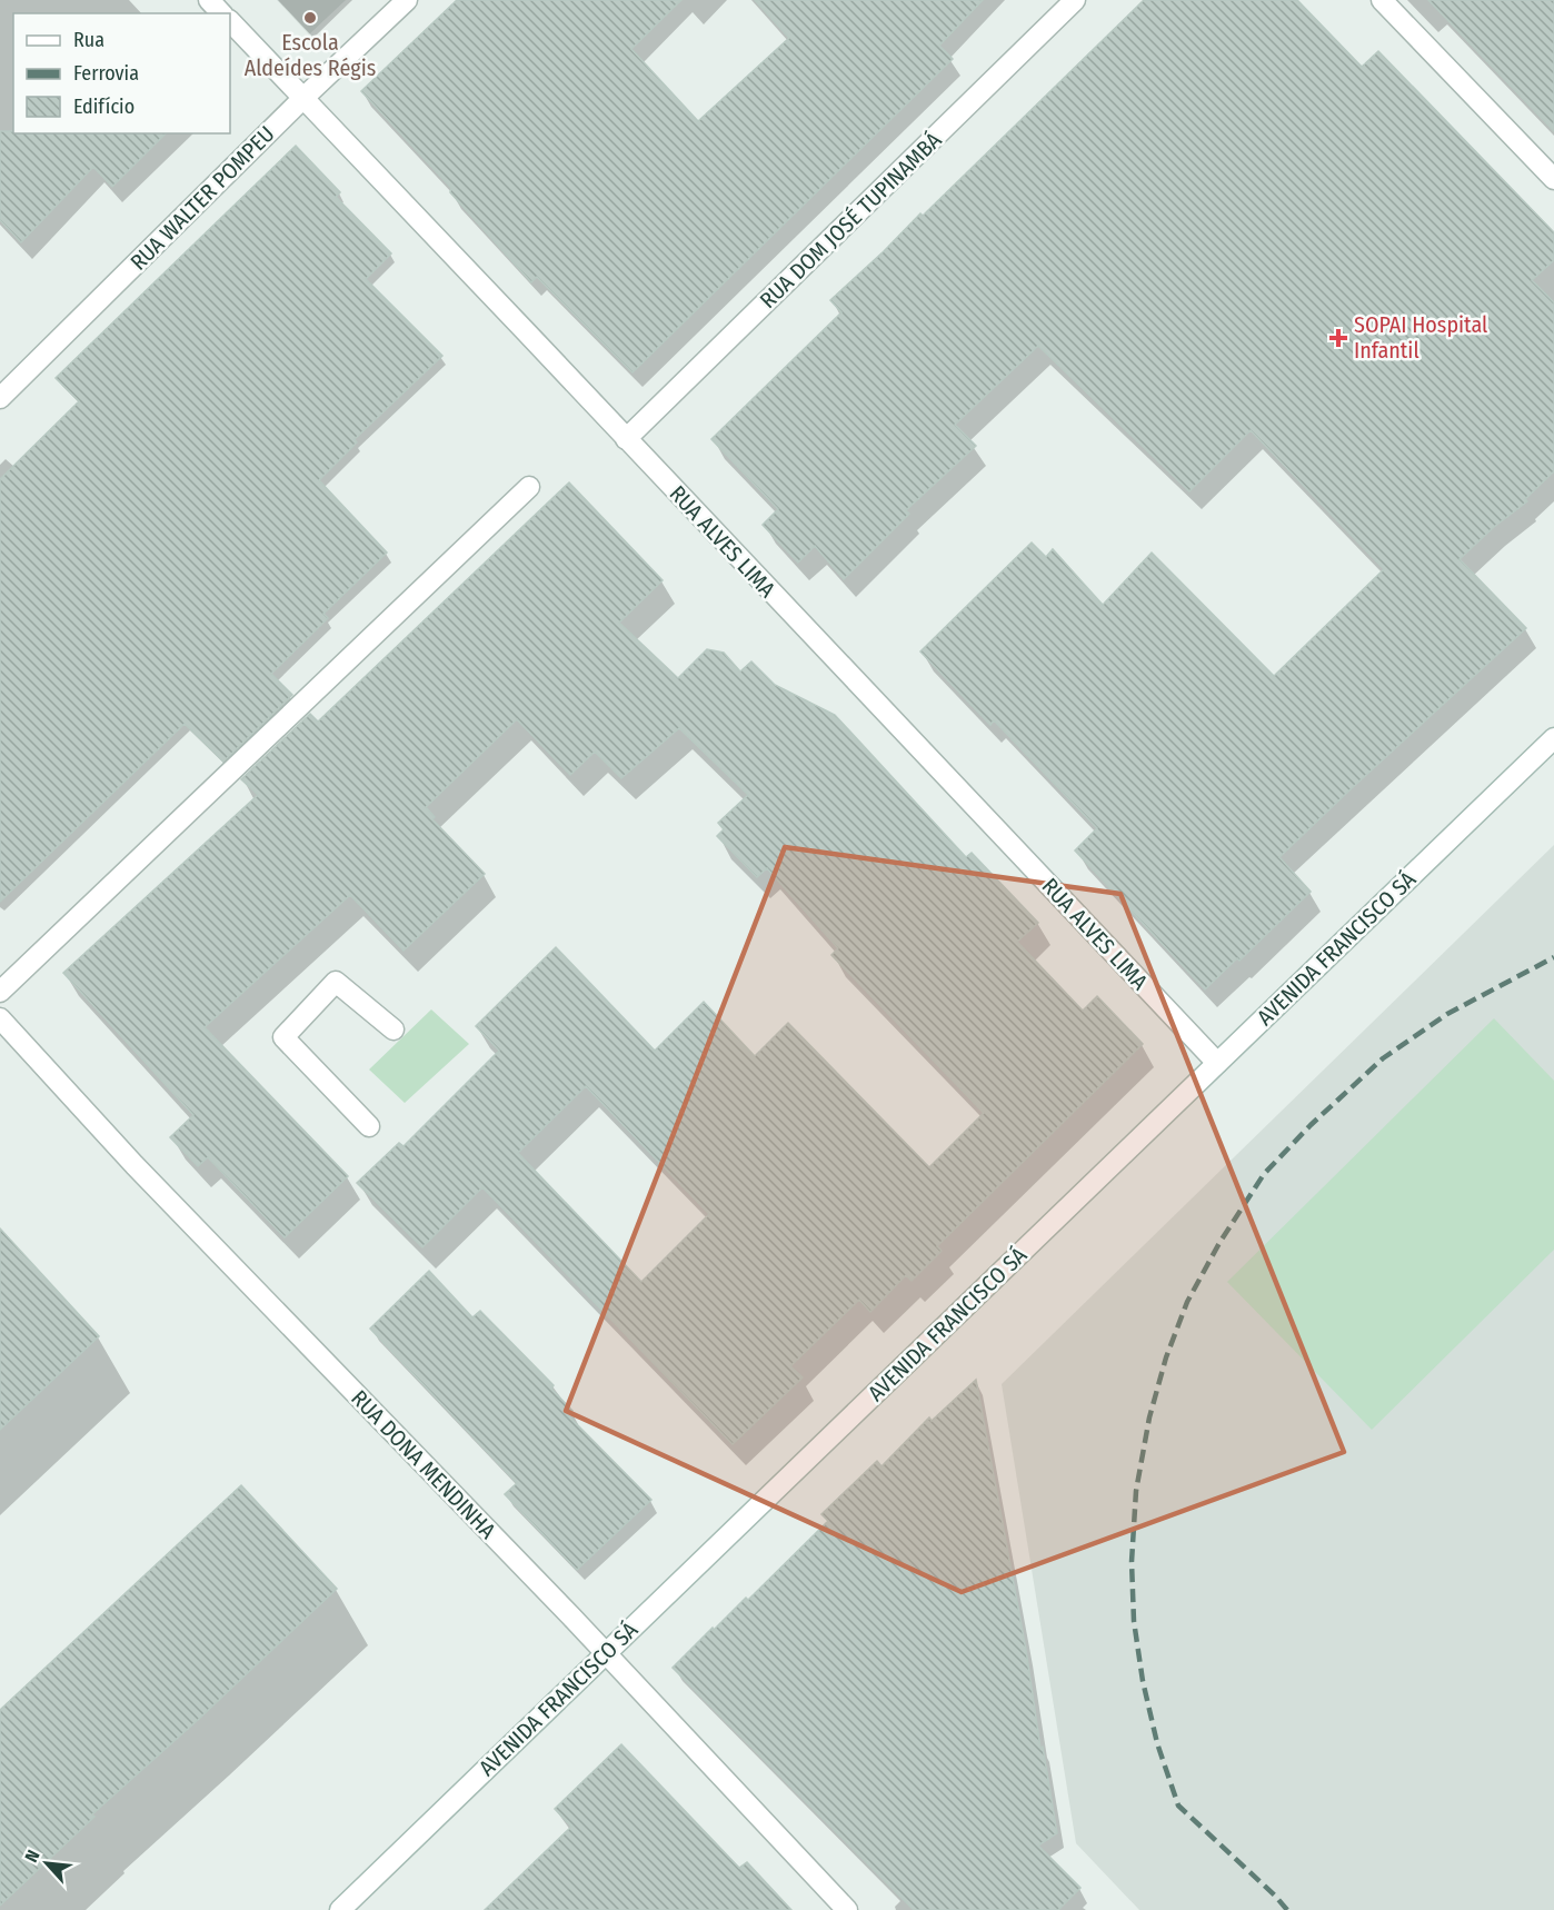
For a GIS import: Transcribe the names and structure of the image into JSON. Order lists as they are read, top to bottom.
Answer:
{
  "streets": {
    "street": [
      "RUA WALTER POMPEU",
      "RUA DOM JOSÉ TUPINAMBÁ",
      "RUA ALVES LIMA",
      "AVENIDA FRANCISCO SÁ",
      "RUA DONA MENDINHA"
    ]
  },
  "crossings": [
    ["RUA WALTER POMPEU", "RUA ALVES LIMA"],
    ["RUA DOM JOSÉ TUPINAMBÁ", "RUA ALVES LIMA"],
    ["RUA ALVES LIMA", "AVENIDA FRANCISCO SÁ"],
    ["AVENIDA FRANCISCO SÁ", "RUA DONA MENDINHA"]
  ],
  "places": {
    "other": ["Escola Aldeídes Régis"],
    "health": ["SOPAI Hospital Infantil"]
  },
  "legend": ["Rua", "Ferrovia", "Edifício"],
  "north": "top left"
}
